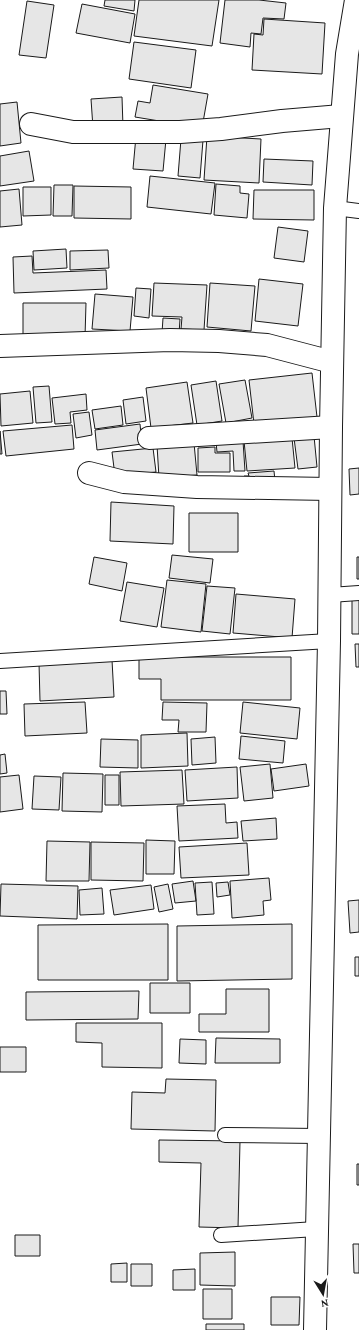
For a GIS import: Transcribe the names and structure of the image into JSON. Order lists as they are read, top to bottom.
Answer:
{
  "north": "bottom"
}
